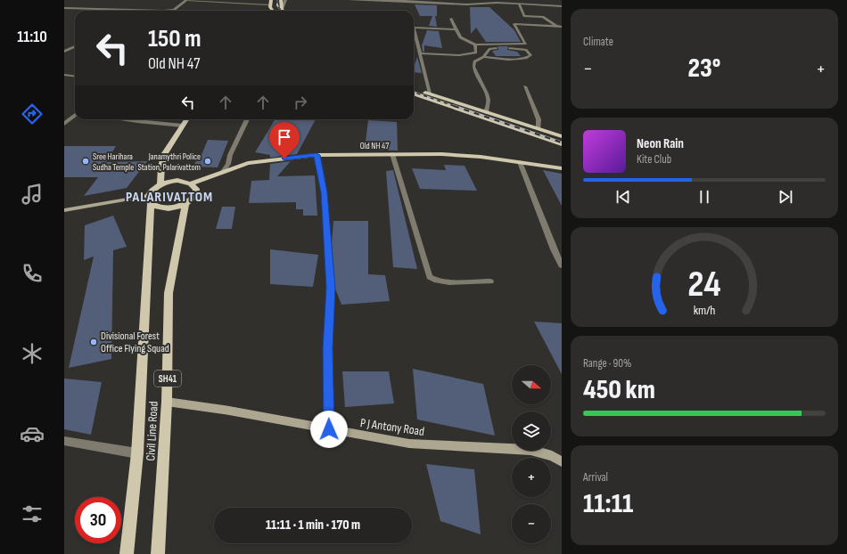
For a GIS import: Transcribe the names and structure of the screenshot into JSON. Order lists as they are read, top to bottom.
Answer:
{
  "streets": {
    "main road": ["Old NH 47", "SH41", "Civil Line Road"],
    "street": ["P J Antony Road"]
  },
  "crossings": [
    ["Old NH 47", "Civil Line Road"],
    ["P J Antony Road", "Civil Line Road"]
  ],
  "districts": ["PALARIVATTOM"],
  "places": ["Sree Harihara Sudha Temple", "Janamythri Police Station, Palarivattom", "Divisional Forest Office Flying Squad"],
  "north": "right",
  "page": {
    "tabs": "11:10",
    "tile": [
      "Climate",
      ["Range · 90%", "450 km"],
      ["Arrival", "11:11"]
    ],
    "turn": ["150 m", "Old NH 47"],
    "heat": ["−", "23°", "+"],
    "song": ["Neon Rain", "Kite Club"],
    "map_buttons": ["+", "−"],
    "limit": "30",
    "trip": "11:11 · 1 min · 170 m",
    "gauge": ["24", "km/h"]
  }
}
